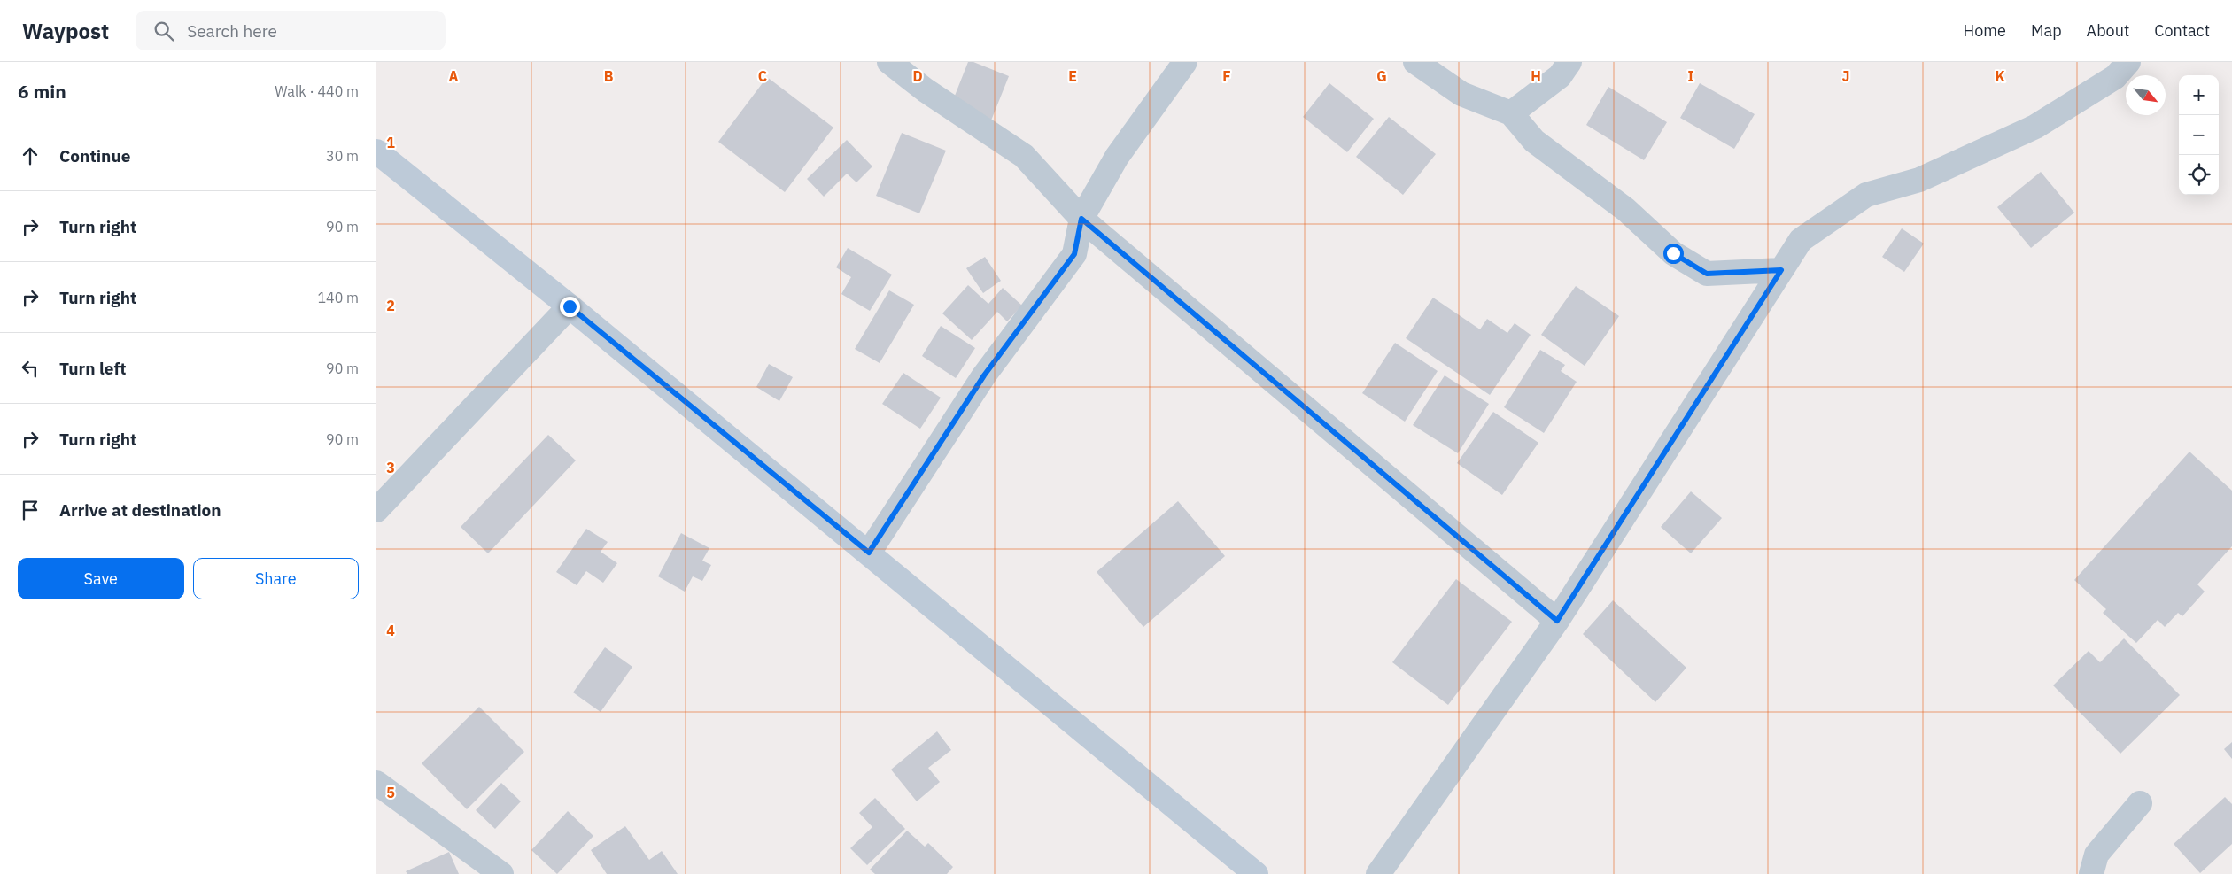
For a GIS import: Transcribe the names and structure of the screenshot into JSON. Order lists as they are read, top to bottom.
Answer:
{
  "north": "bottom right",
  "page": {
    "header": "Waypost",
    "search": "Search here",
    "nav": [
      "Home",
      "Map",
      "About",
      "Contact"
    ],
    "heading": ["6 min", "Walk · 440 m"],
    "map_buttons": ["+", "−"],
    "list": [
      ["Continue", "30 m"],
      ["Turn right", "90 m"],
      ["Turn right", "140 m"],
      ["Turn left", "90 m"],
      ["Turn right", "90 m"],
      "Arrive at destination"
    ],
    "buttons": ["Save", "Share"]
  },
  "grid": {
    "columns": [
      "A",
      "B",
      "C",
      "D",
      "E",
      "F",
      "G",
      "H",
      "I",
      "J",
      "K"
    ],
    "rows": [
      "1",
      "2",
      "3",
      "4",
      "5"
    ]
  }
}
